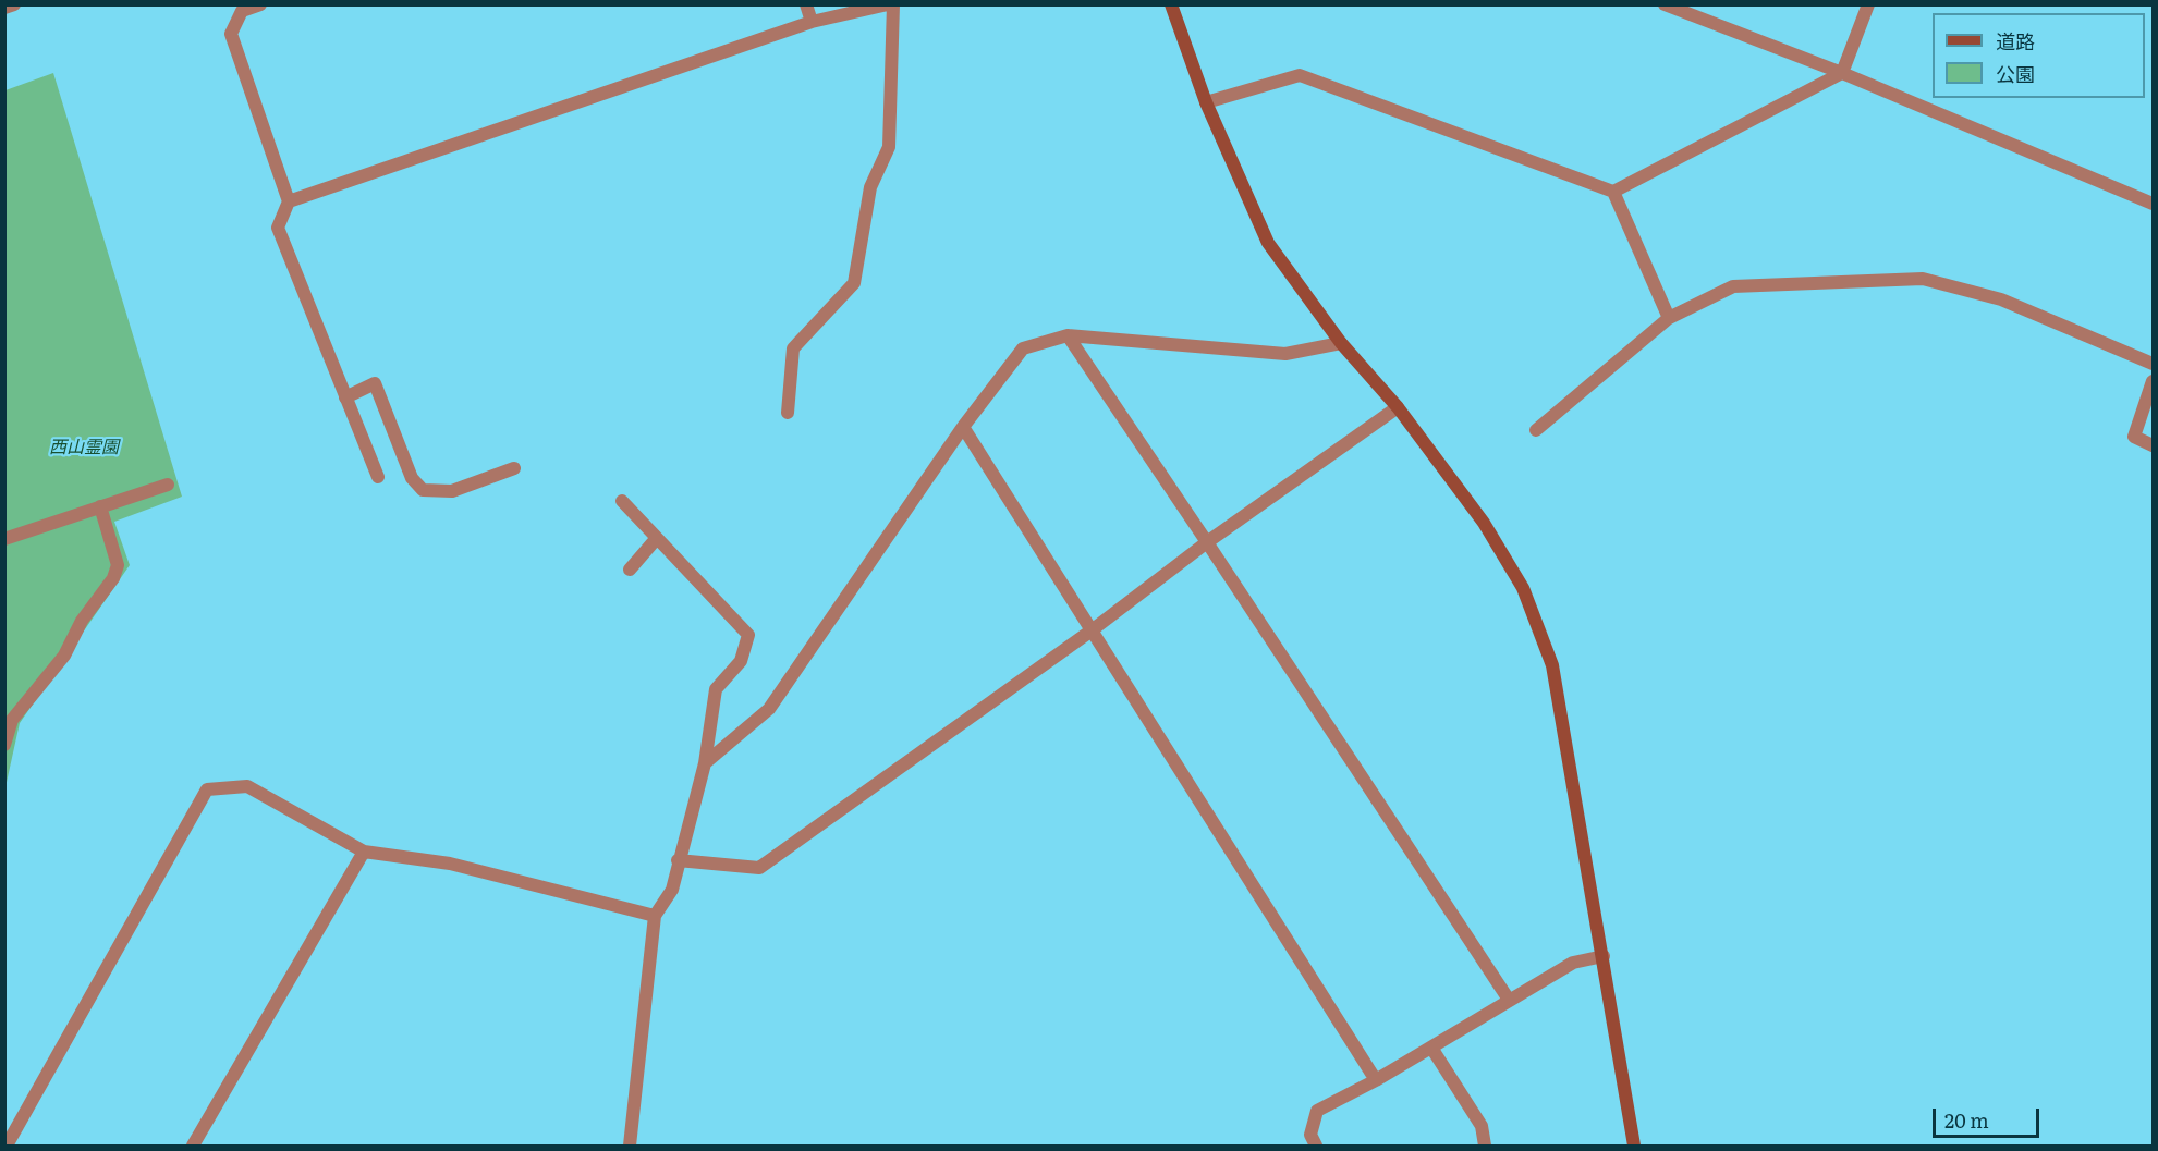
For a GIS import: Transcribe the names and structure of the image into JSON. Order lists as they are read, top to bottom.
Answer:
{
  "parks": ["西山霊園"],
  "legend": ["道路", "公園"],
  "scale_bar": "20 m"
}
